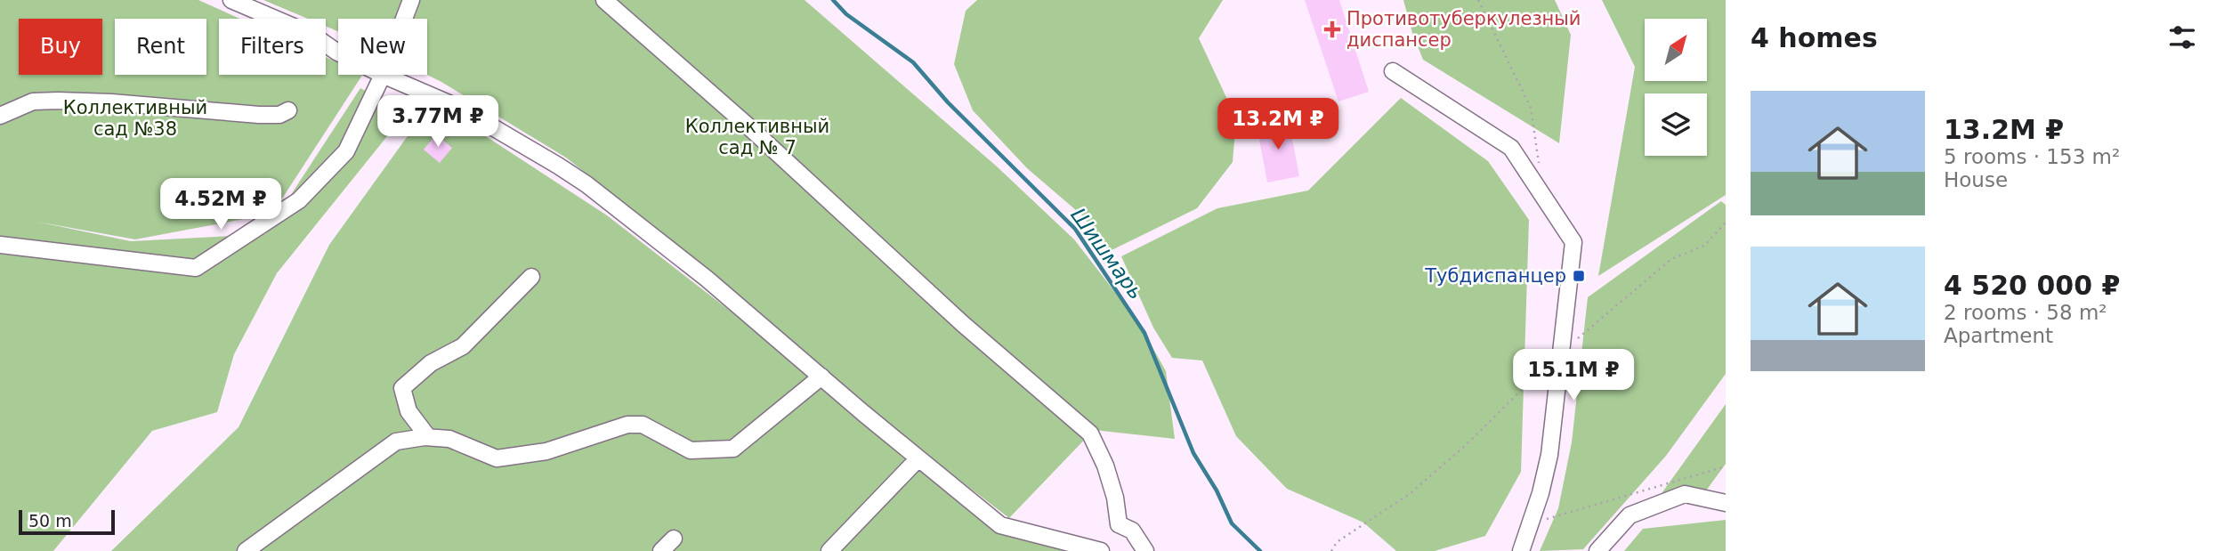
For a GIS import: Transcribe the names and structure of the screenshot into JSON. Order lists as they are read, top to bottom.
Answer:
{
  "water": ["Шишмарь"],
  "parks": ["Коллективный сад №38", "Коллективный сад № 7"],
  "places": {
    "health": ["Противотуберкулезный диспансер"],
    "transit": ["Тубдиспанцер"]
  },
  "scale_bar": "50 m",
  "north": "top right",
  "page": {
    "heading": "4 homes",
    "chip": [
      "Buy",
      "Rent",
      "Filters",
      "New"
    ],
    "list": [
      {
        "name": "13.2M ₽",
        "note": "5 rooms · 153 m² · House"
      },
      {
        "name": "4 520 000 ₽",
        "note": "2 rooms · 58 m² · Apartment"
      }
    ],
    "price": [
      "3.77M ₽",
      "13.2M ₽",
      "4.52M ₽",
      "15.1M ₽"
    ],
    "scale": "50 m"
  }
}
